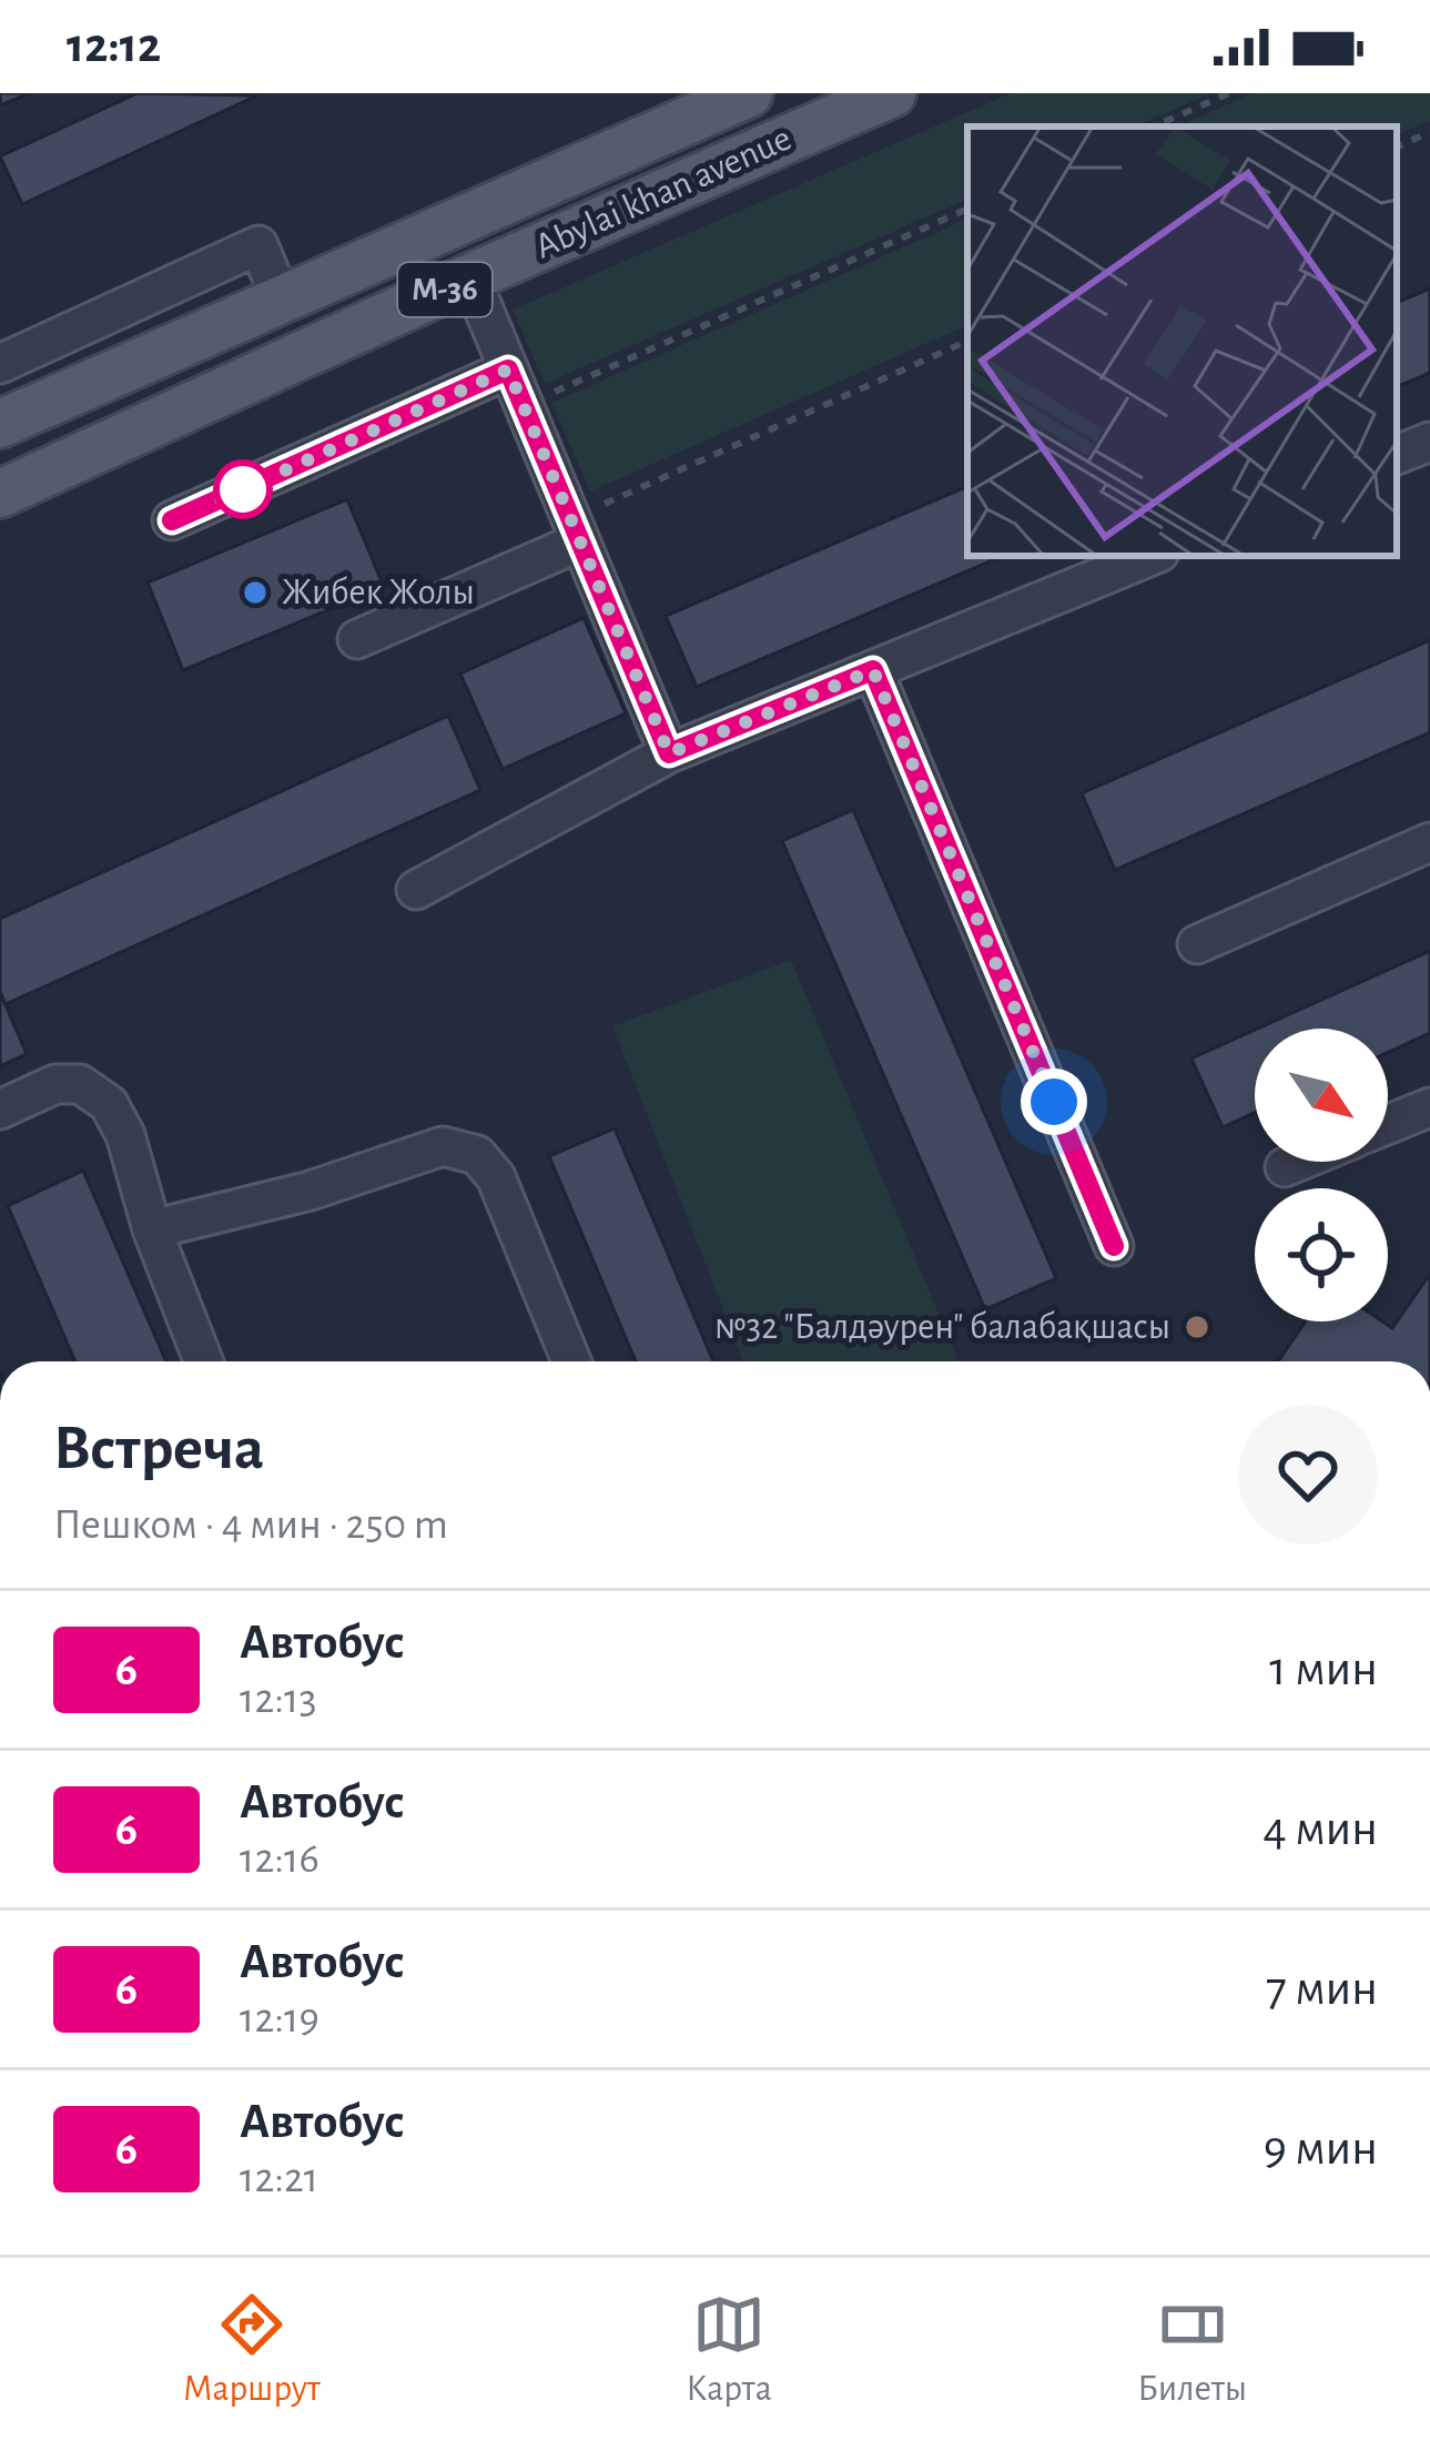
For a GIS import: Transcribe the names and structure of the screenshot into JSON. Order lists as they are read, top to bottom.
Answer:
{
  "streets": {
    "main road": ["Abylai khan avenue", "M-36"]
  },
  "places": ["Жибек Жолы", "№32 \"Балдәурен\" балабақшасы"],
  "lines": ["bus line 6"],
  "north": "bottom right",
  "page": {
    "status": "12:12",
    "heading": ["Встреча", "Пешком · 4 мин · 250 m"],
    "list": [
      {
        "mark": "6",
        "name": "Автобус",
        "note": "12:13",
        "value": "1 мин"
      },
      {
        "mark": "6",
        "name": "Автобус",
        "note": "12:16",
        "value": "4 мин"
      },
      {
        "mark": "6",
        "name": "Автобус",
        "note": "12:19",
        "value": "7 мин"
      },
      {
        "mark": "6",
        "name": "Автобус",
        "note": "12:21",
        "value": "9 мин"
      }
    ],
    "tabs": ["Маршрут", "Карта", "Билеты"]
  }
}
